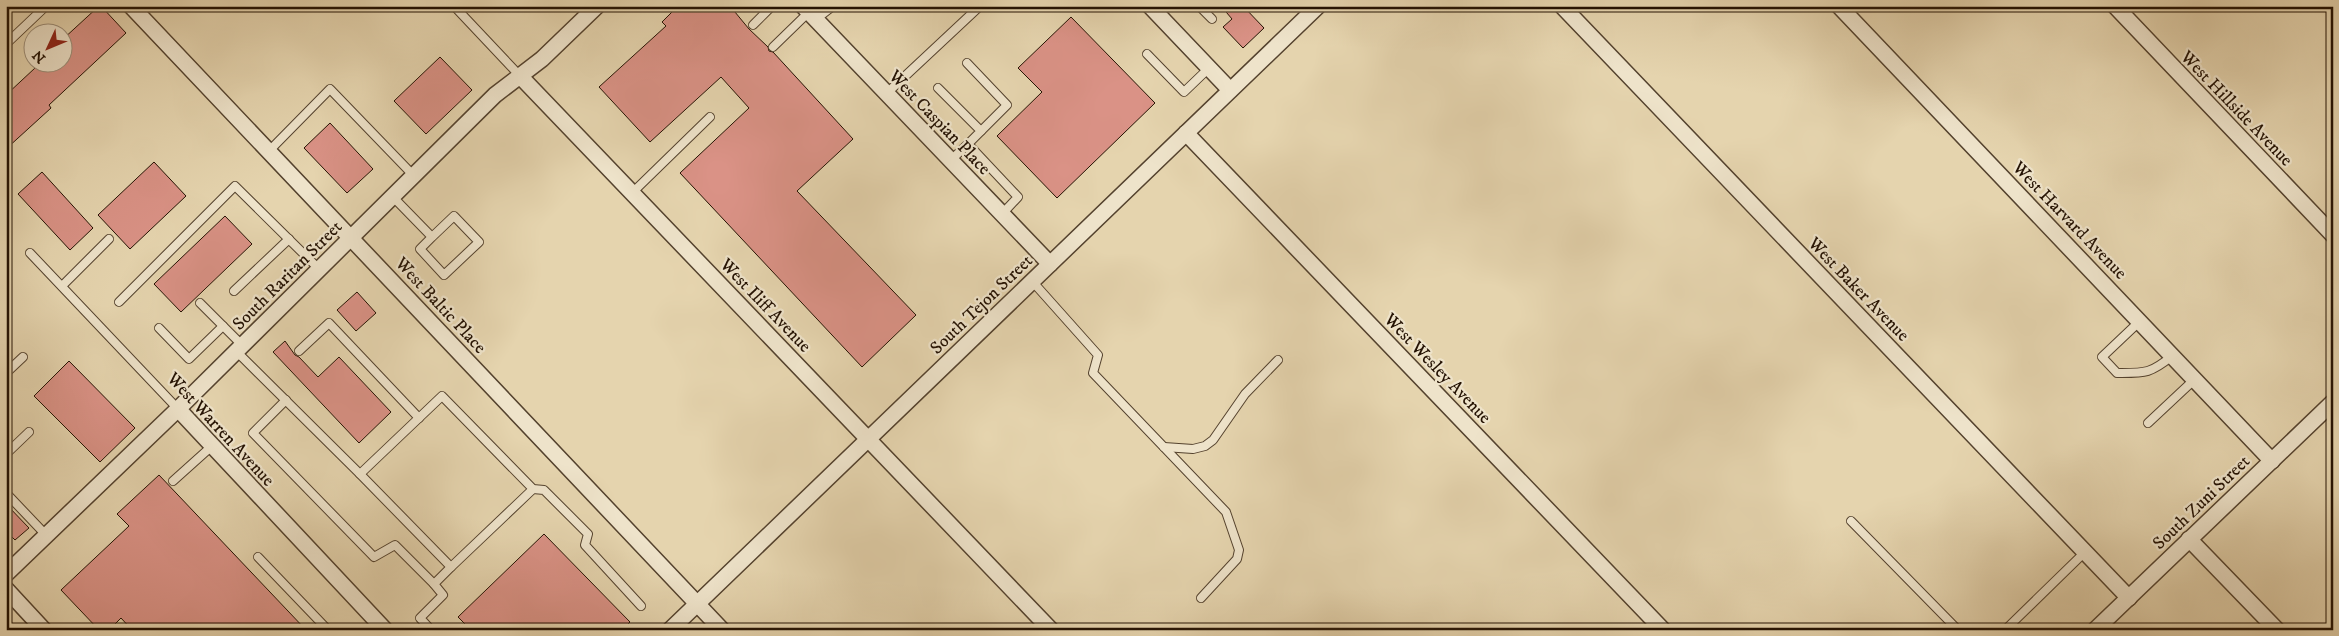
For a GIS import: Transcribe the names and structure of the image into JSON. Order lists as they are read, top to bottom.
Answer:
{
  "streets": {
    "street": [
      "West Hillside Avenue",
      "West Caspian Place",
      "West Harvard Avenue",
      "South Raritan Street",
      "West Baker Avenue",
      "South Tejon Street",
      "West Baltic Place",
      "West Iliff Avenue",
      "West Wesley Avenue",
      "West Warren Avenue",
      "South Zuni Street"
    ]
  },
  "crossings": [
    ["West Caspian Place", "South Tejon Street"],
    ["West Harvard Avenue", "South Zuni Street"],
    ["South Raritan Street", "West Baltic Place"],
    ["South Raritan Street", "West Iliff Avenue"],
    ["South Raritan Street", "West Warren Avenue"],
    ["West Baker Avenue", "South Zuni Street"],
    ["South Tejon Street", "West Baltic Place"],
    ["South Tejon Street", "West Iliff Avenue"],
    ["South Tejon Street", "West Wesley Avenue"]
  ],
  "north": "bottom left"
}
